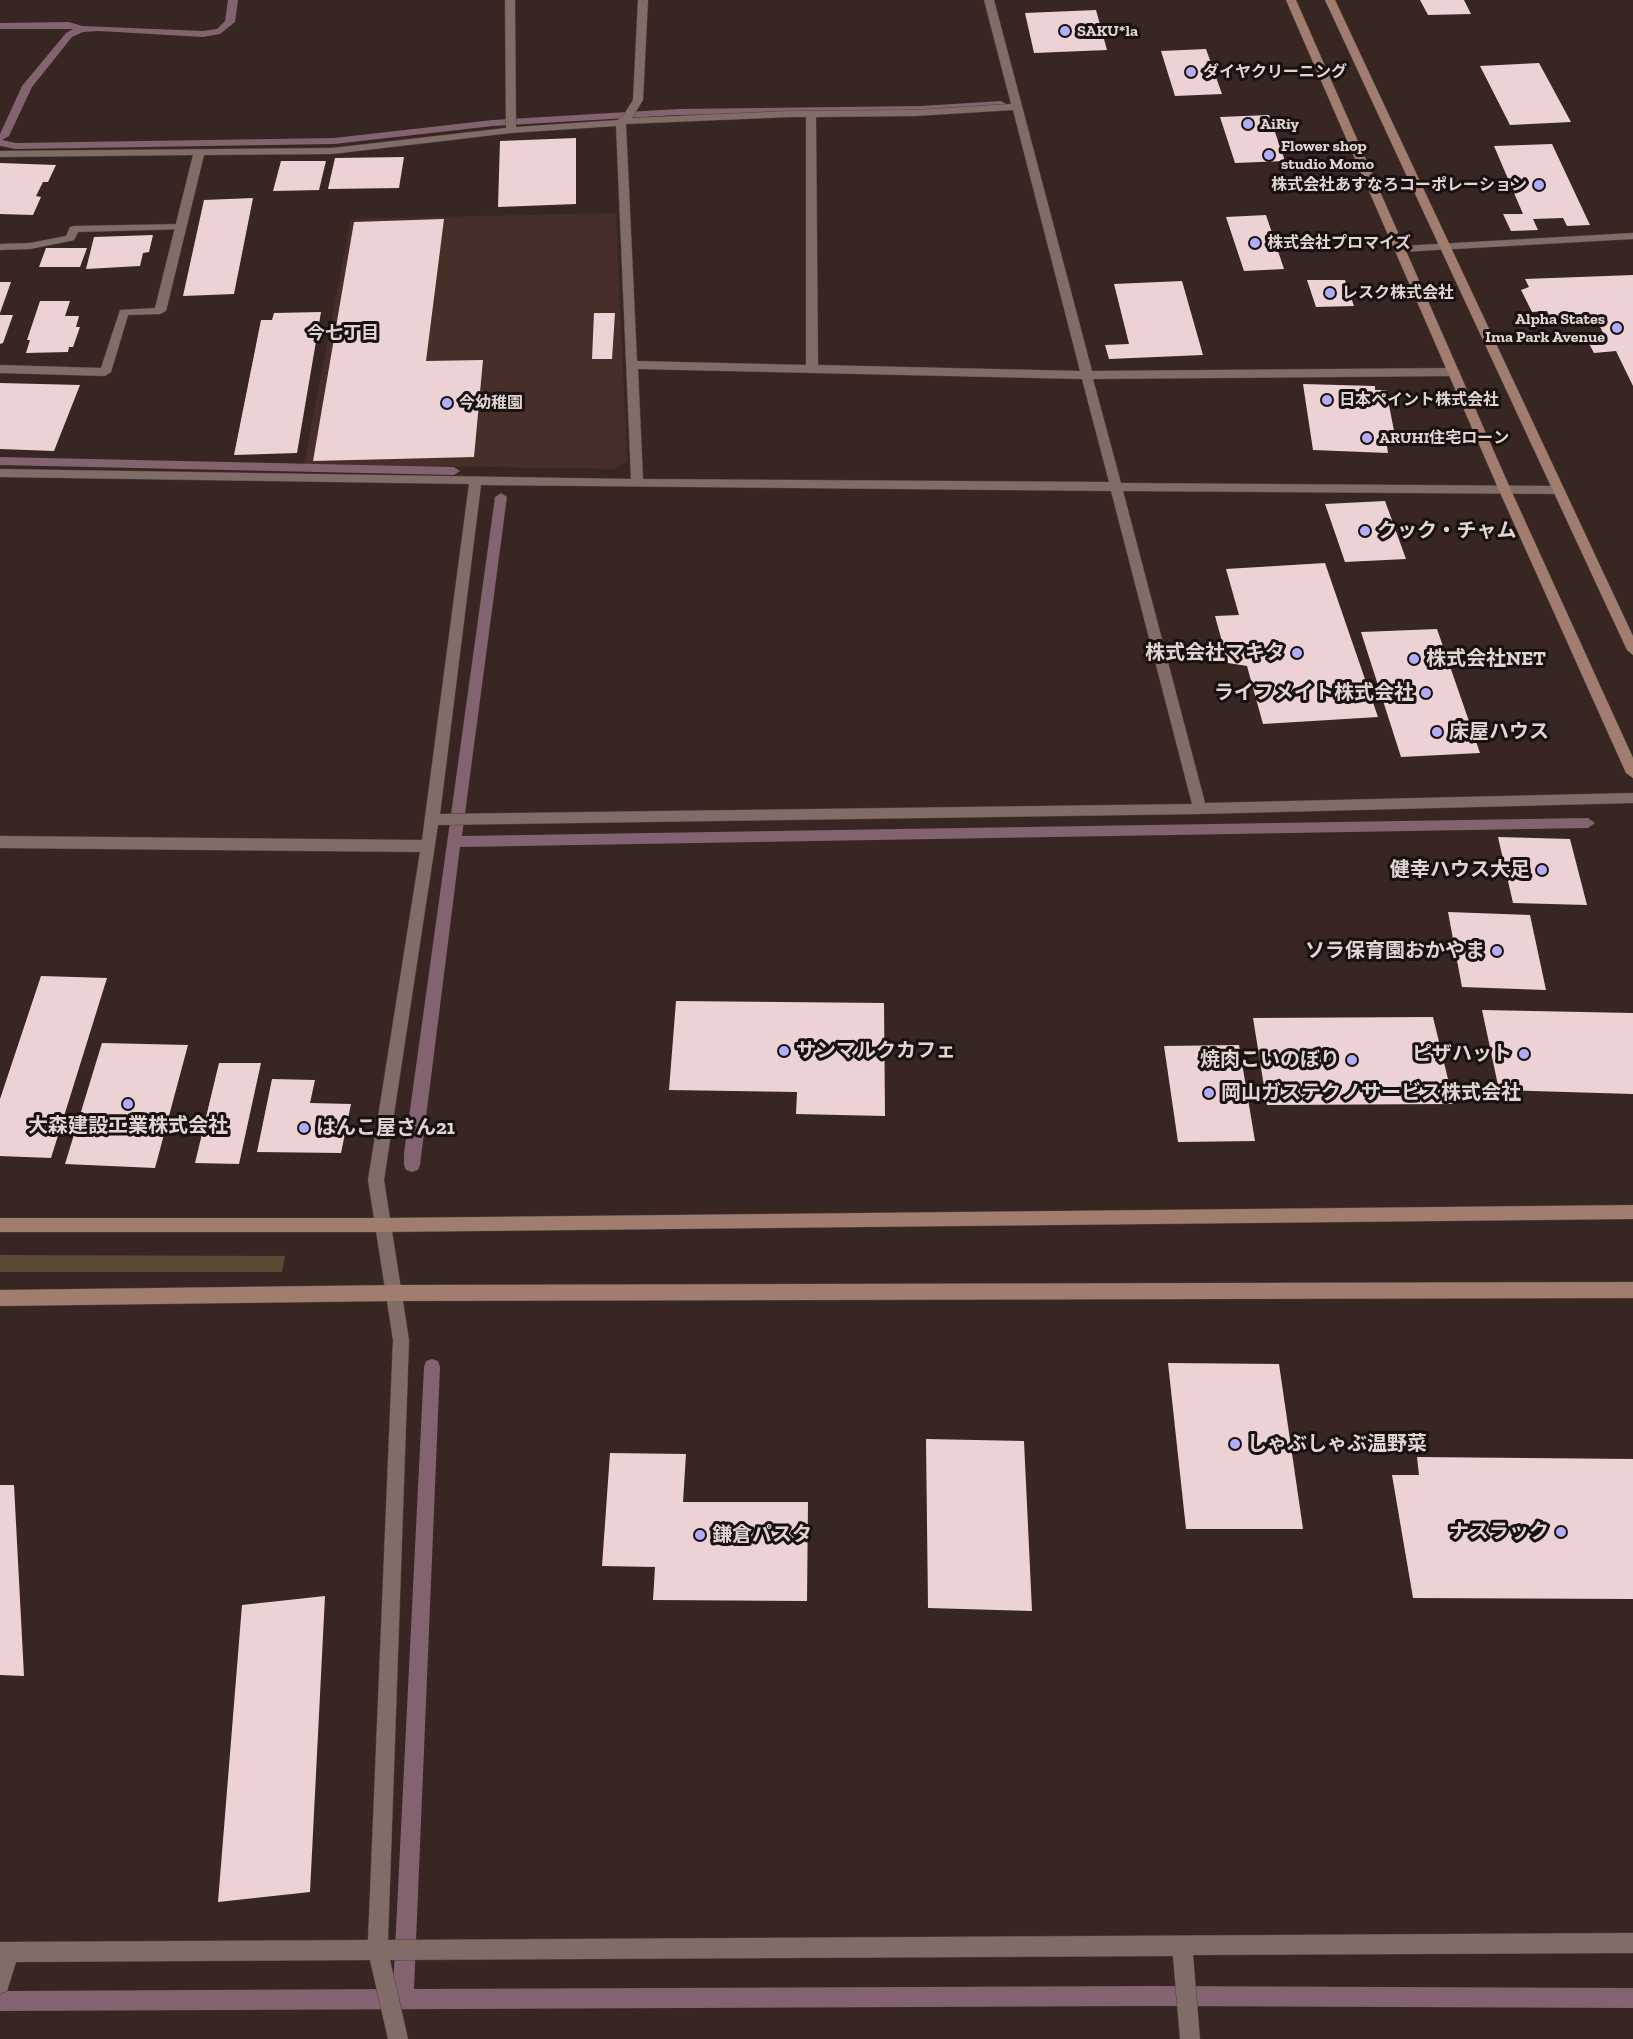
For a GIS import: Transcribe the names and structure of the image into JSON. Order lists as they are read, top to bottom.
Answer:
{
  "districts": ["今七丁目"],
  "places": [
    "SAKU*la",
    "ダイヤクリーニング",
    "AiRiy",
    "Flower shop studio Momo",
    "株式会社あすなろコーポレーション",
    "株式会社プロマイズ",
    "レスク株式会社",
    "Alpha States Ima Park Avenue",
    "日本ペイント株式会社",
    "今幼稚園",
    "ARUHI住宅ローン",
    "クック・チャム",
    "株式会社マキタ",
    "株式会社NET",
    "ライフメイト株式会社",
    "床屋ハウス",
    "健幸ハウス大足",
    "ソラ保育園おかやま",
    "サンマルクカフェ",
    "ピザハット",
    "焼肉こいのぼり",
    "岡山ガステクノサービス株式会社",
    "大森建設工業株式会社",
    "はんこ屋さん21",
    "しゃぶしゃぶ温野菜",
    "ナスラック",
    "鎌倉パスタ"
  ]
}
